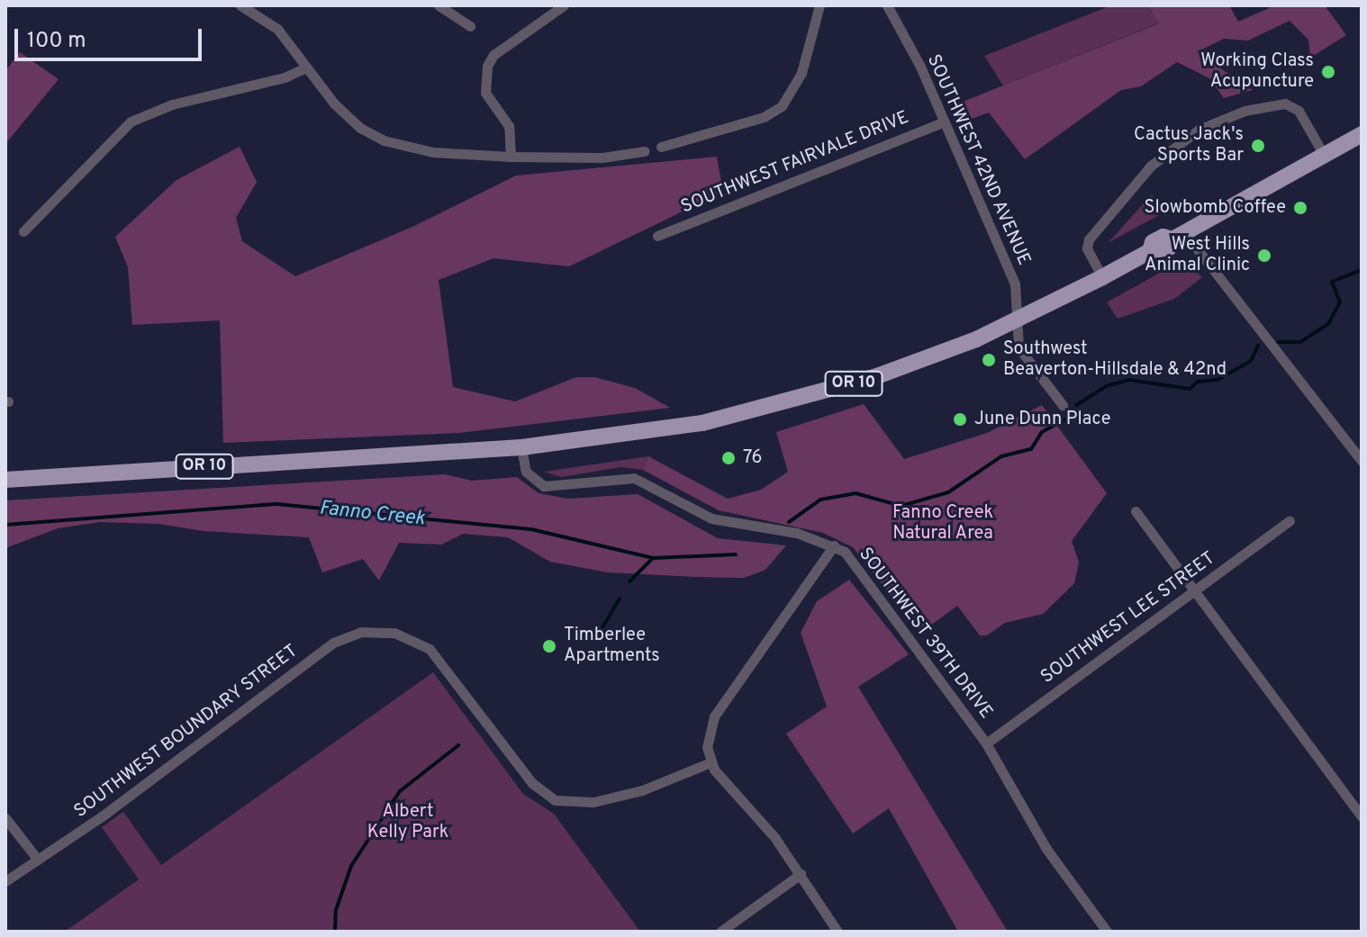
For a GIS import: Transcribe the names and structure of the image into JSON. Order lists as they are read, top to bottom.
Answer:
{
  "streets": {
    "main road": ["OR 10"],
    "street": [
      "SOUTHWEST 42ND AVENUE",
      "SOUTHWEST FAIRVALE DRIVE",
      "SOUTHWEST LEE STREET",
      "SOUTHWEST 39TH DRIVE",
      "SOUTHWEST BOUNDARY STREET"
    ]
  },
  "crossings": [
    ["SOUTHWEST 42ND AVENUE", "SOUTHWEST FAIRVALE DRIVE"],
    ["SOUTHWEST 42ND AVENUE", "OR 10"],
    ["OR 10", "SOUTHWEST 39TH DRIVE"],
    ["SOUTHWEST LEE STREET", "SOUTHWEST 39TH DRIVE"]
  ],
  "water": ["Fanno Creek"],
  "parks": ["Fanno Creek Natural Area", "Albert Kelly Park"],
  "places": [
    "Working Class Acupuncture",
    "Cactus Jack's Sports Bar",
    "Slowbomb Coffee",
    "West Hills Animal Clinic",
    "Southwest Beaverton-Hillsdale & 42nd",
    "June Dunn Place",
    "76",
    "Timberlee Apartments"
  ],
  "scale_bar": "100 m"
}
